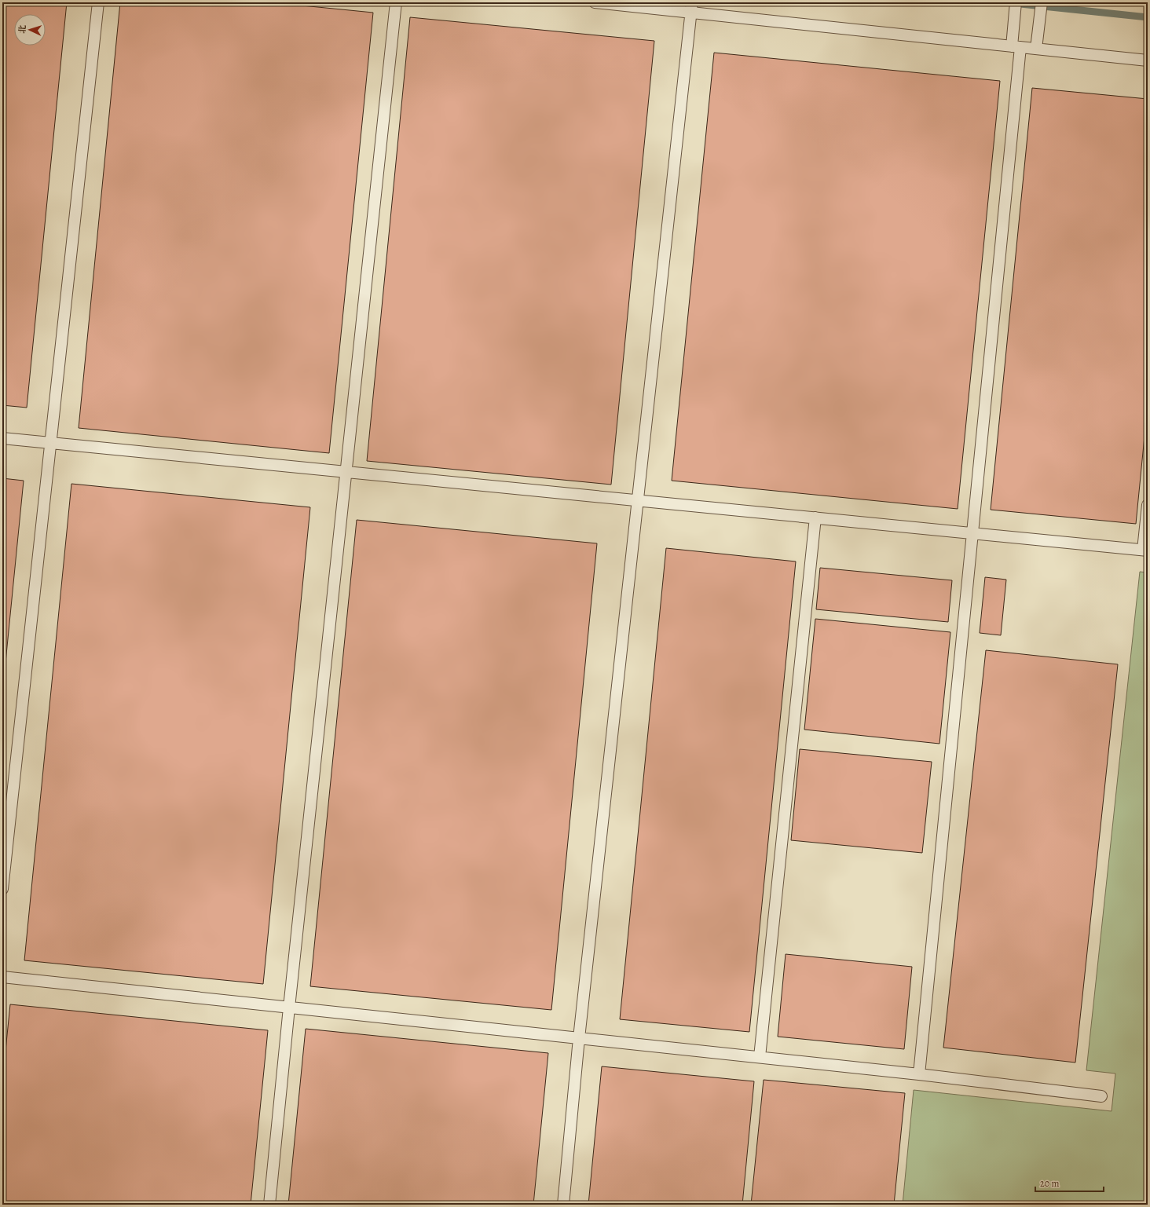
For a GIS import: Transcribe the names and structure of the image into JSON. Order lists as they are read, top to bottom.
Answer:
{
  "scale_bar": "20 m",
  "north": "left"
}
